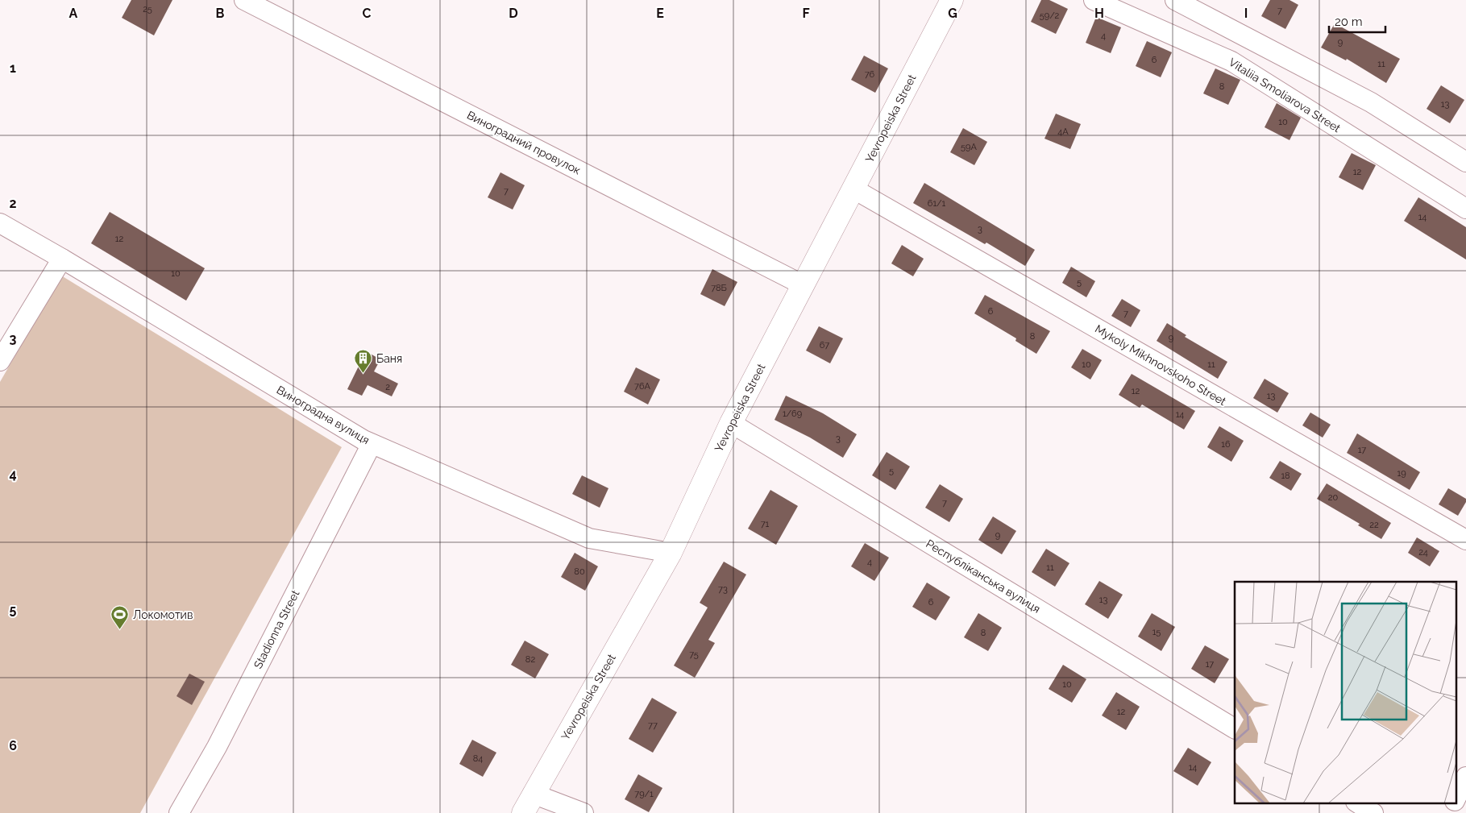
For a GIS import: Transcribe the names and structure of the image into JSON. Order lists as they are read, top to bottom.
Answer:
{
  "streets": {
    "street": [
      "Vitaliia Smoliarova Street",
      "Yevropeiska Street",
      "Виноградний провулок",
      "Mykoly Mikhnovskoho Street",
      "Виноградна вулиця",
      "Республіканська вулиця",
      "Stadionna Street"
    ]
  },
  "crossings": [
    ["Yevropeiska Street", "Виноградний провулок"],
    ["Yevropeiska Street", "Mykoly Mikhnovskoho Street"],
    ["Yevropeiska Street", "Виноградна вулиця"],
    ["Yevropeiska Street", "Республіканська вулиця"],
    ["Виноградна вулиця", "Stadionna Street"]
  ],
  "places": {
    "building": ["Баня"],
    "sports": ["Локомотив"]
  },
  "house_numbers": [
    "25",
    "7",
    "59/2",
    "4",
    "9",
    "6",
    "11",
    "76",
    "8",
    "13",
    "10",
    "4А",
    "59А",
    "12",
    "7",
    "61/1",
    "14",
    "3",
    "12",
    "10",
    "5",
    "78Б",
    "6",
    "7",
    "8",
    "9",
    "67",
    "10",
    "11",
    "76А",
    "2",
    "12",
    "13",
    "1/69",
    "14",
    "3",
    "16",
    "17",
    "5",
    "19",
    "18",
    "20",
    "7",
    "71",
    "22",
    "9",
    "24",
    "4",
    "11",
    "80",
    "73",
    "13",
    "6",
    "15",
    "8",
    "75",
    "82",
    "17",
    "10",
    "12",
    "77",
    "84",
    "14",
    "79/1"
  ],
  "scale_bar": "20 m",
  "grid": {
    "columns": [
      "A",
      "B",
      "C",
      "D",
      "E",
      "F",
      "G",
      "H",
      "I"
    ],
    "rows": [
      "1",
      "2",
      "3",
      "4",
      "5",
      "6"
    ]
  }
}
